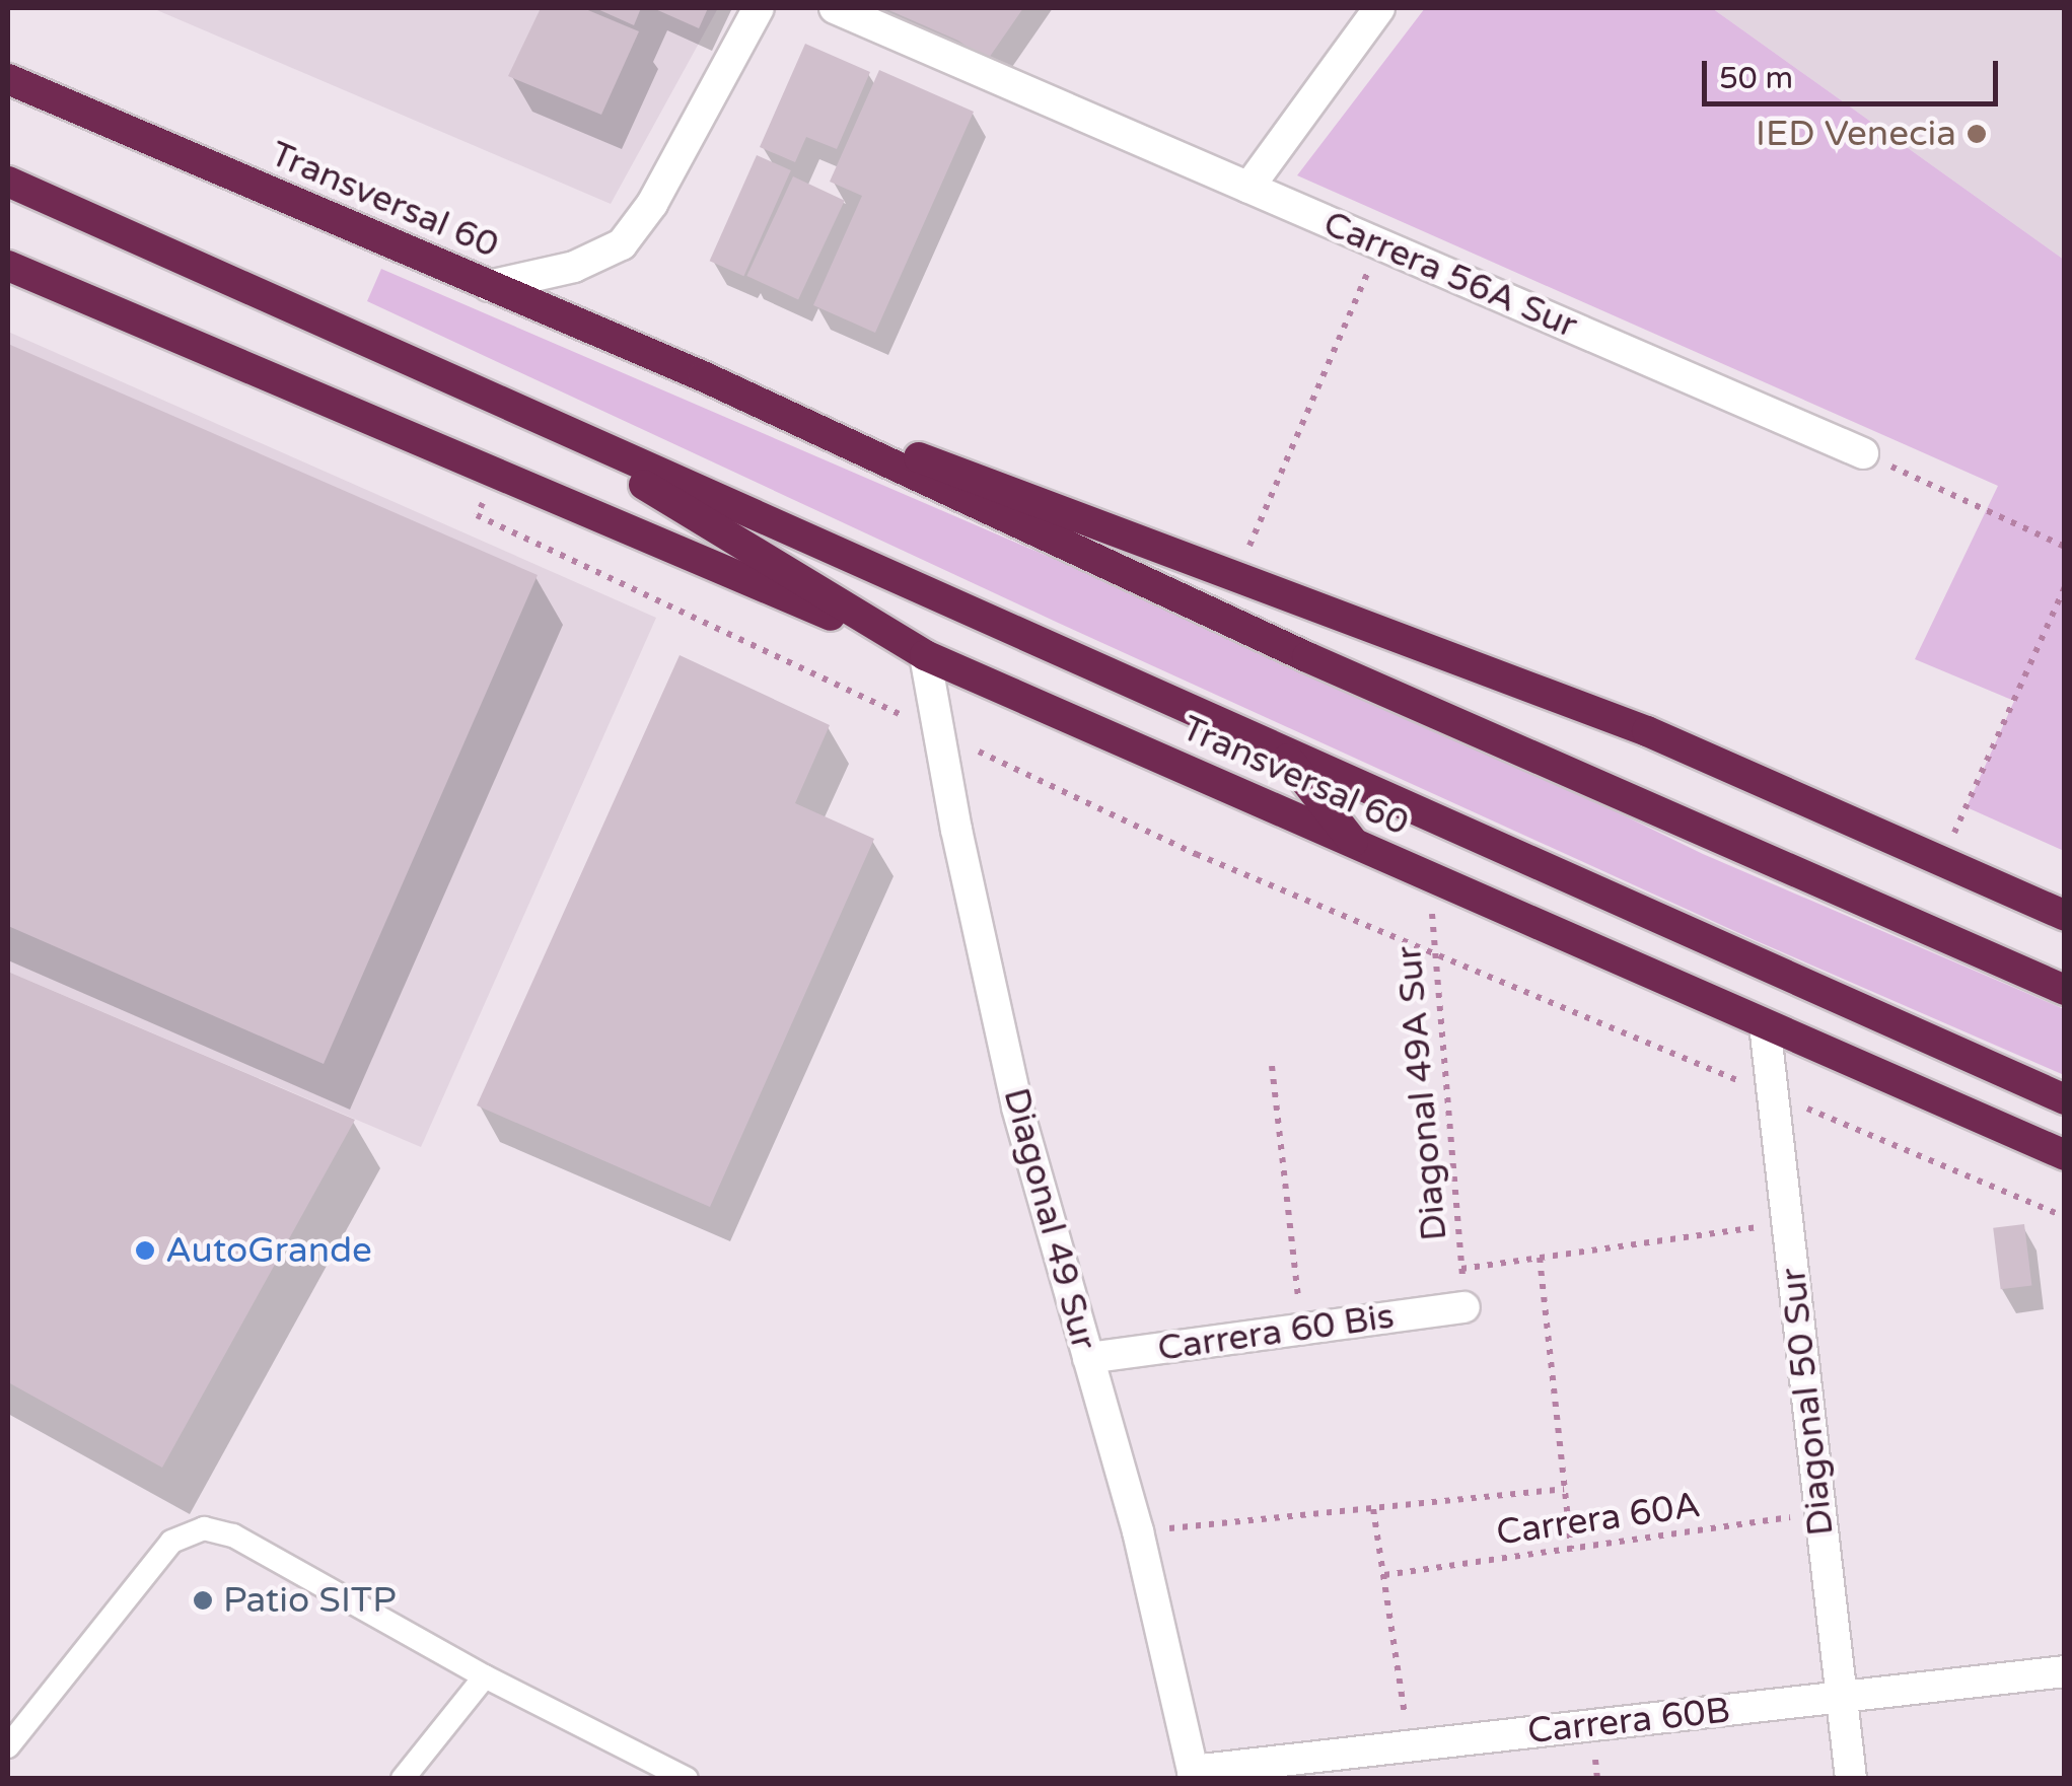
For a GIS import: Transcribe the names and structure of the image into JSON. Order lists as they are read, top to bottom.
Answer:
{
  "streets": {
    "highway": ["Transversal 60"],
    "street": [
      "Carrera 56A Sur",
      "Diagonal 49 Sur",
      "Carrera 60 Bis",
      "Diagonal 50 Sur",
      "Carrera 60B"
    ],
    "path": ["Diagonal 49A Sur", "Carrera 60A"]
  },
  "crossings": [
    ["Transversal 60", "Diagonal 49A Sur"],
    ["Transversal 60", "Diagonal 49 Sur"],
    ["Transversal 60", "Diagonal 50 Sur"],
    ["Diagonal 49A Sur", "Carrera 60 Bis"],
    ["Diagonal 49 Sur", "Carrera 60 Bis"],
    ["Diagonal 49 Sur", "Carrera 60A"],
    ["Diagonal 49 Sur", "Carrera 60B"],
    ["Diagonal 50 Sur", "Carrera 60A"],
    ["Diagonal 50 Sur", "Carrera 60B"]
  ],
  "places": ["IED Venecia", "AutoGrande", "Patio SITP"],
  "scale_bar": "50 m"
}
